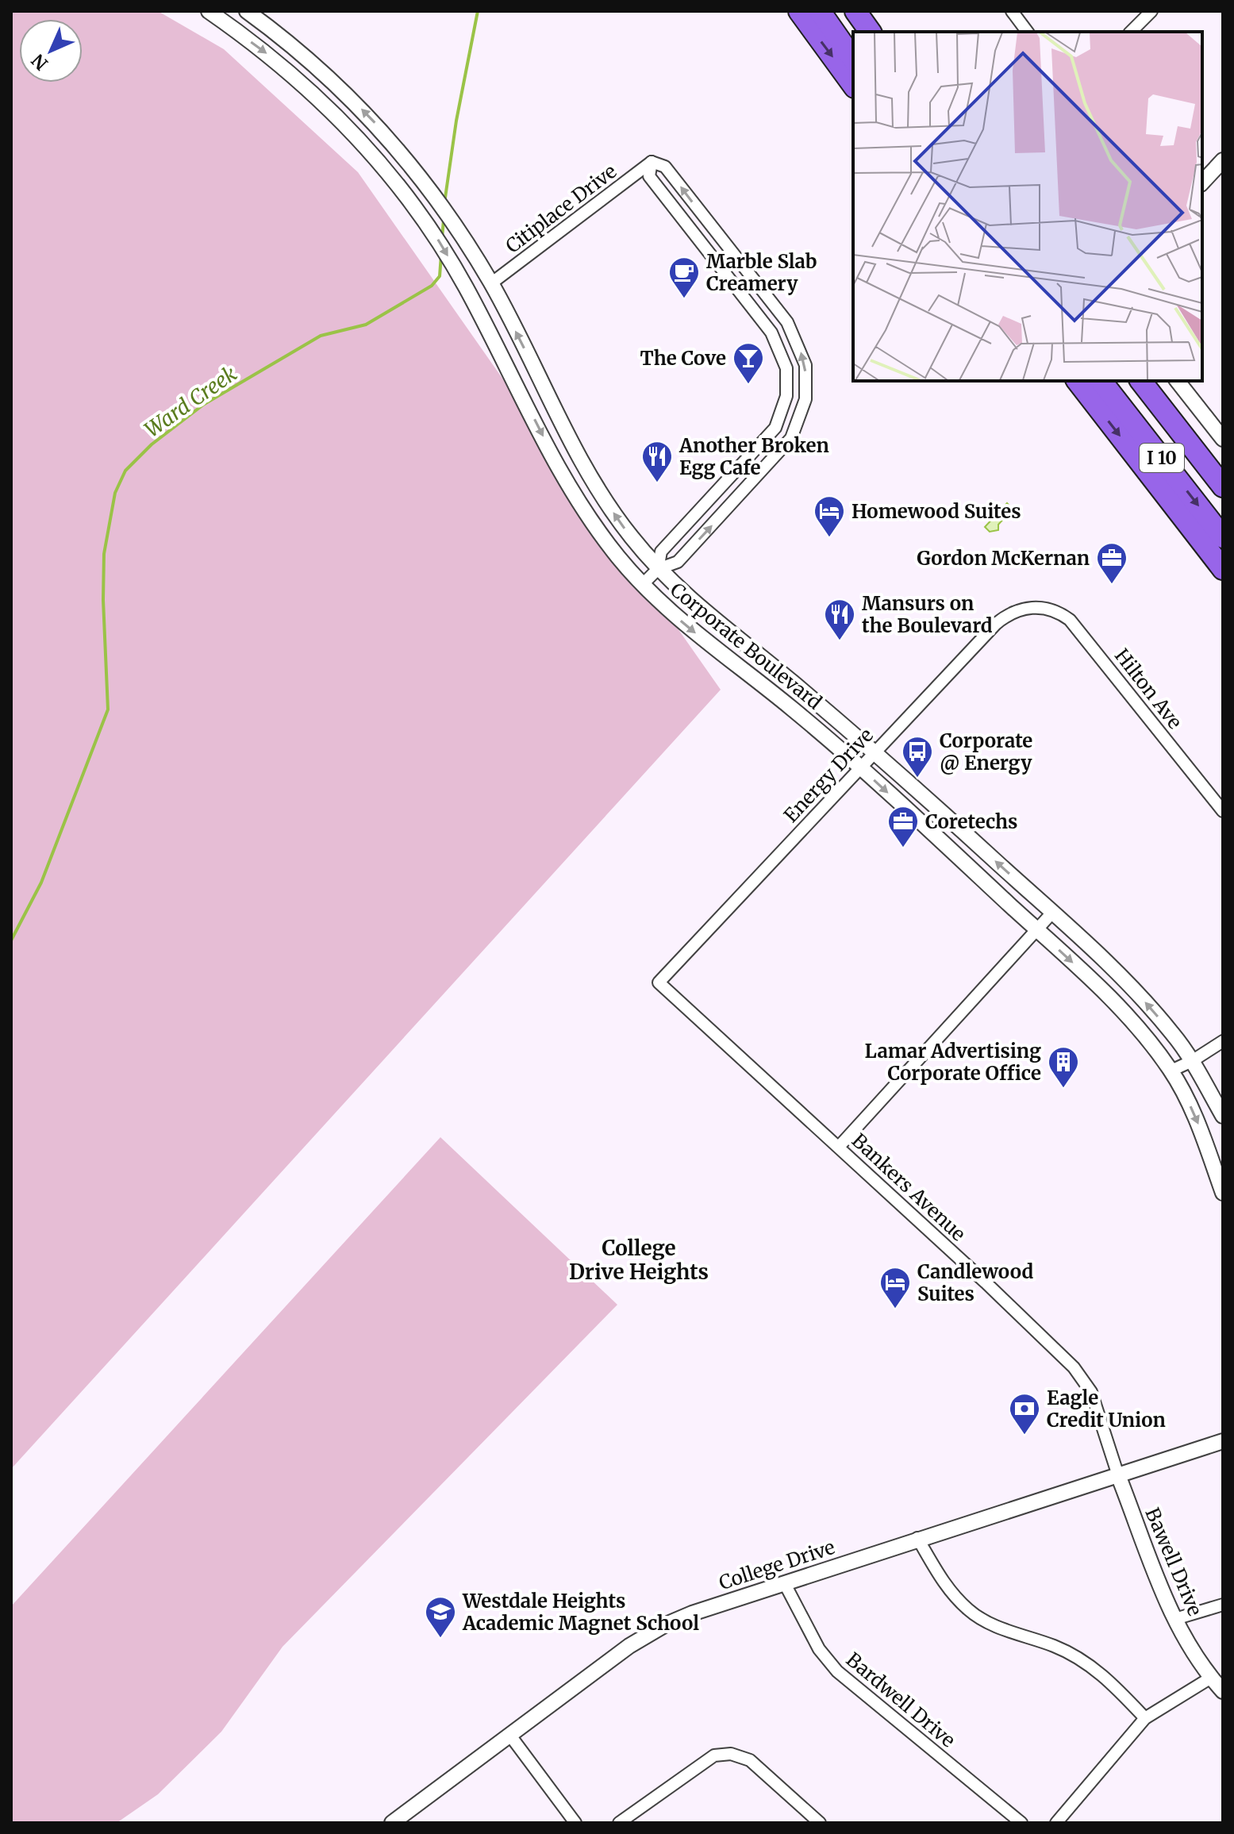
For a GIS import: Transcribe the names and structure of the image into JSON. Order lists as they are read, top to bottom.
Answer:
{
  "streets": {
    "highway": ["I 10"],
    "street": [
      "Citiplace Drive",
      "Corporate Boulevard",
      "Hilton Ave",
      "Energy Drive",
      "Bankers Avenue",
      "Bawell Drive",
      "College Drive",
      "Bardwell Drive"
    ]
  },
  "crossings": [
    ["Citiplace Drive", "Corporate Boulevard"],
    ["Corporate Boulevard", "Energy Drive"],
    ["Hilton Ave", "Energy Drive"],
    ["Energy Drive", "Bankers Avenue"],
    ["Bankers Avenue", "Bawell Drive"],
    ["Bankers Avenue", "College Drive"],
    ["Bawell Drive", "College Drive"],
    ["College Drive", "Bardwell Drive"]
  ],
  "districts": ["College Drive Heights"],
  "water": ["Ward Creek"],
  "places": {
    "cafe": ["Marble Slab Creamery"],
    "bar": ["The Cove"],
    "restaurant": ["Another Broken Egg Cafe", "Mansurs on the Boulevard"],
    "hotel": ["Homewood Suites", "Candlewood Suites"],
    "office": ["Gordon McKernan", "Coretechs"],
    "bus stop": ["Corporate @ Energy"],
    "building": ["Lamar Advertising Corporate Office"],
    "bank": ["Eagle Credit Union"],
    "school or university": ["Westdale Heights Academic Magnet School"]
  },
  "north": "bottom left"
}
